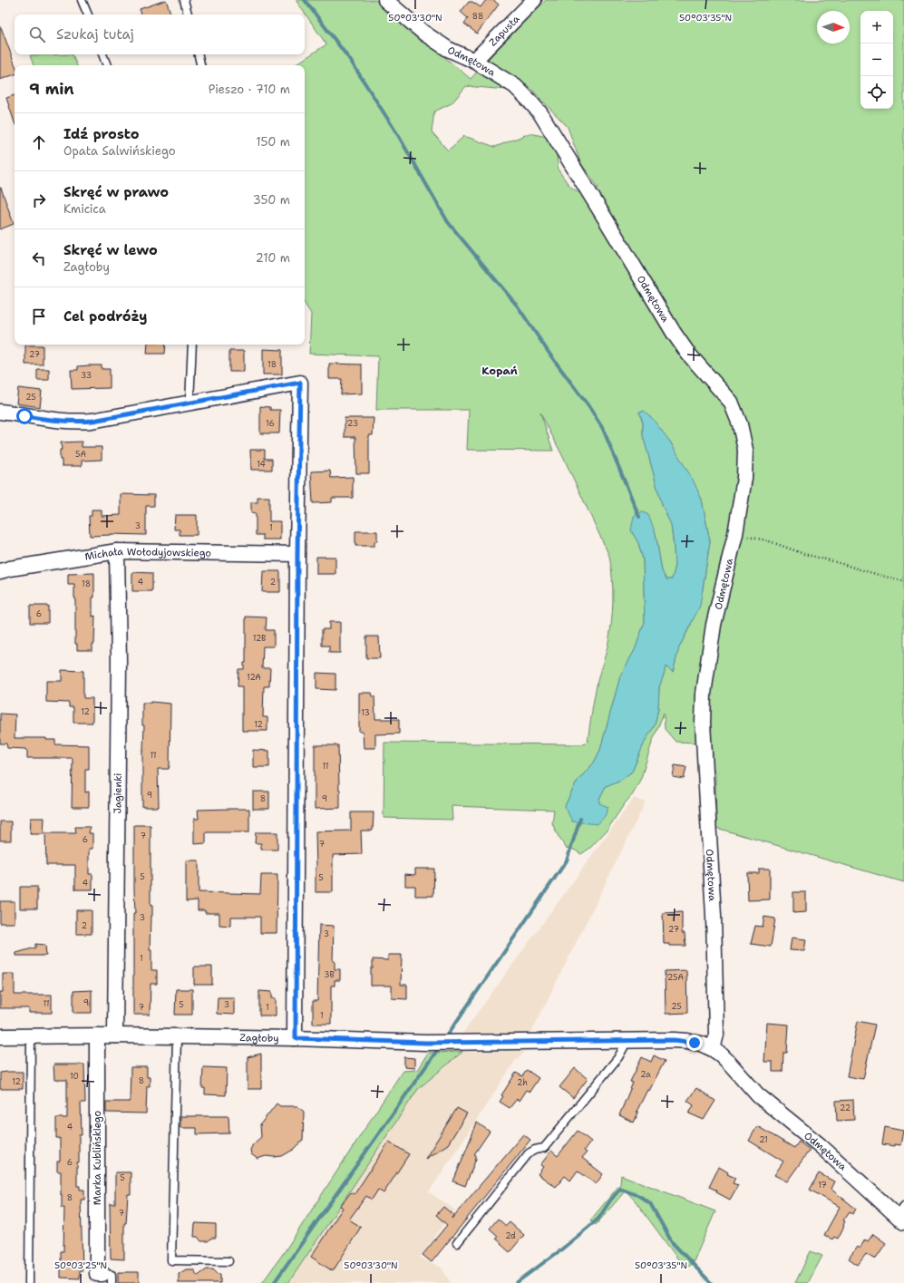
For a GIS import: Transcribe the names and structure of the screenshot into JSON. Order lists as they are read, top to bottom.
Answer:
{
  "streets": {
    "street": [
      "Zapusta",
      "Odmętowa",
      "Michała Wołodyjowskiego",
      "Jagienki",
      "Zagłoby",
      "Marka Kublińskiego"
    ]
  },
  "crossings": [
    ["Zapusta", "Odmętowa"],
    ["Odmętowa", "Zagłoby"],
    ["Michała Wołodyjowskiego", "Jagienki"],
    ["Jagienki", "Zagłoby"],
    ["Zagłoby", "Marka Kublińskiego"]
  ],
  "districts": ["Kopań"],
  "house_numbers": [
    "88",
    "27",
    "18",
    "33",
    "25",
    "16",
    "23",
    "5A",
    "14",
    "3",
    "1",
    "4",
    "2",
    "18",
    "6",
    "12B",
    "12A",
    "12",
    "13",
    "12",
    "11",
    "11",
    "9",
    "8",
    "9",
    "7",
    "6",
    "7",
    "5",
    "5",
    "4",
    "3",
    "2",
    "27",
    "3",
    "1",
    "3B",
    "25A",
    "9",
    "11",
    "5",
    "3",
    "25",
    "7",
    "1",
    "1",
    "2a",
    "10",
    "8",
    "12",
    "2h",
    "22",
    "4",
    "21",
    "6",
    "5",
    "17",
    "8",
    "7",
    "2d"
  ],
  "north": "right",
  "page": {
    "map_buttons": ["+", "−"],
    "search": "Szukaj tutaj",
    "heading": ["9 min", "Pieszo · 710 m"],
    "list": [
      ["Idź prosto", "Opata Salwińskiego", "150 m"],
      ["Skręć w prawo", "Kmicica", "350 m"],
      ["Skręć w lewo", "Zagłoby", "210 m"],
      "Cel podróży"
    ]
  },
  "coordinates": ["50°03'30\"N", "50°03'35\"N", "50°03'25\"N"]
}
